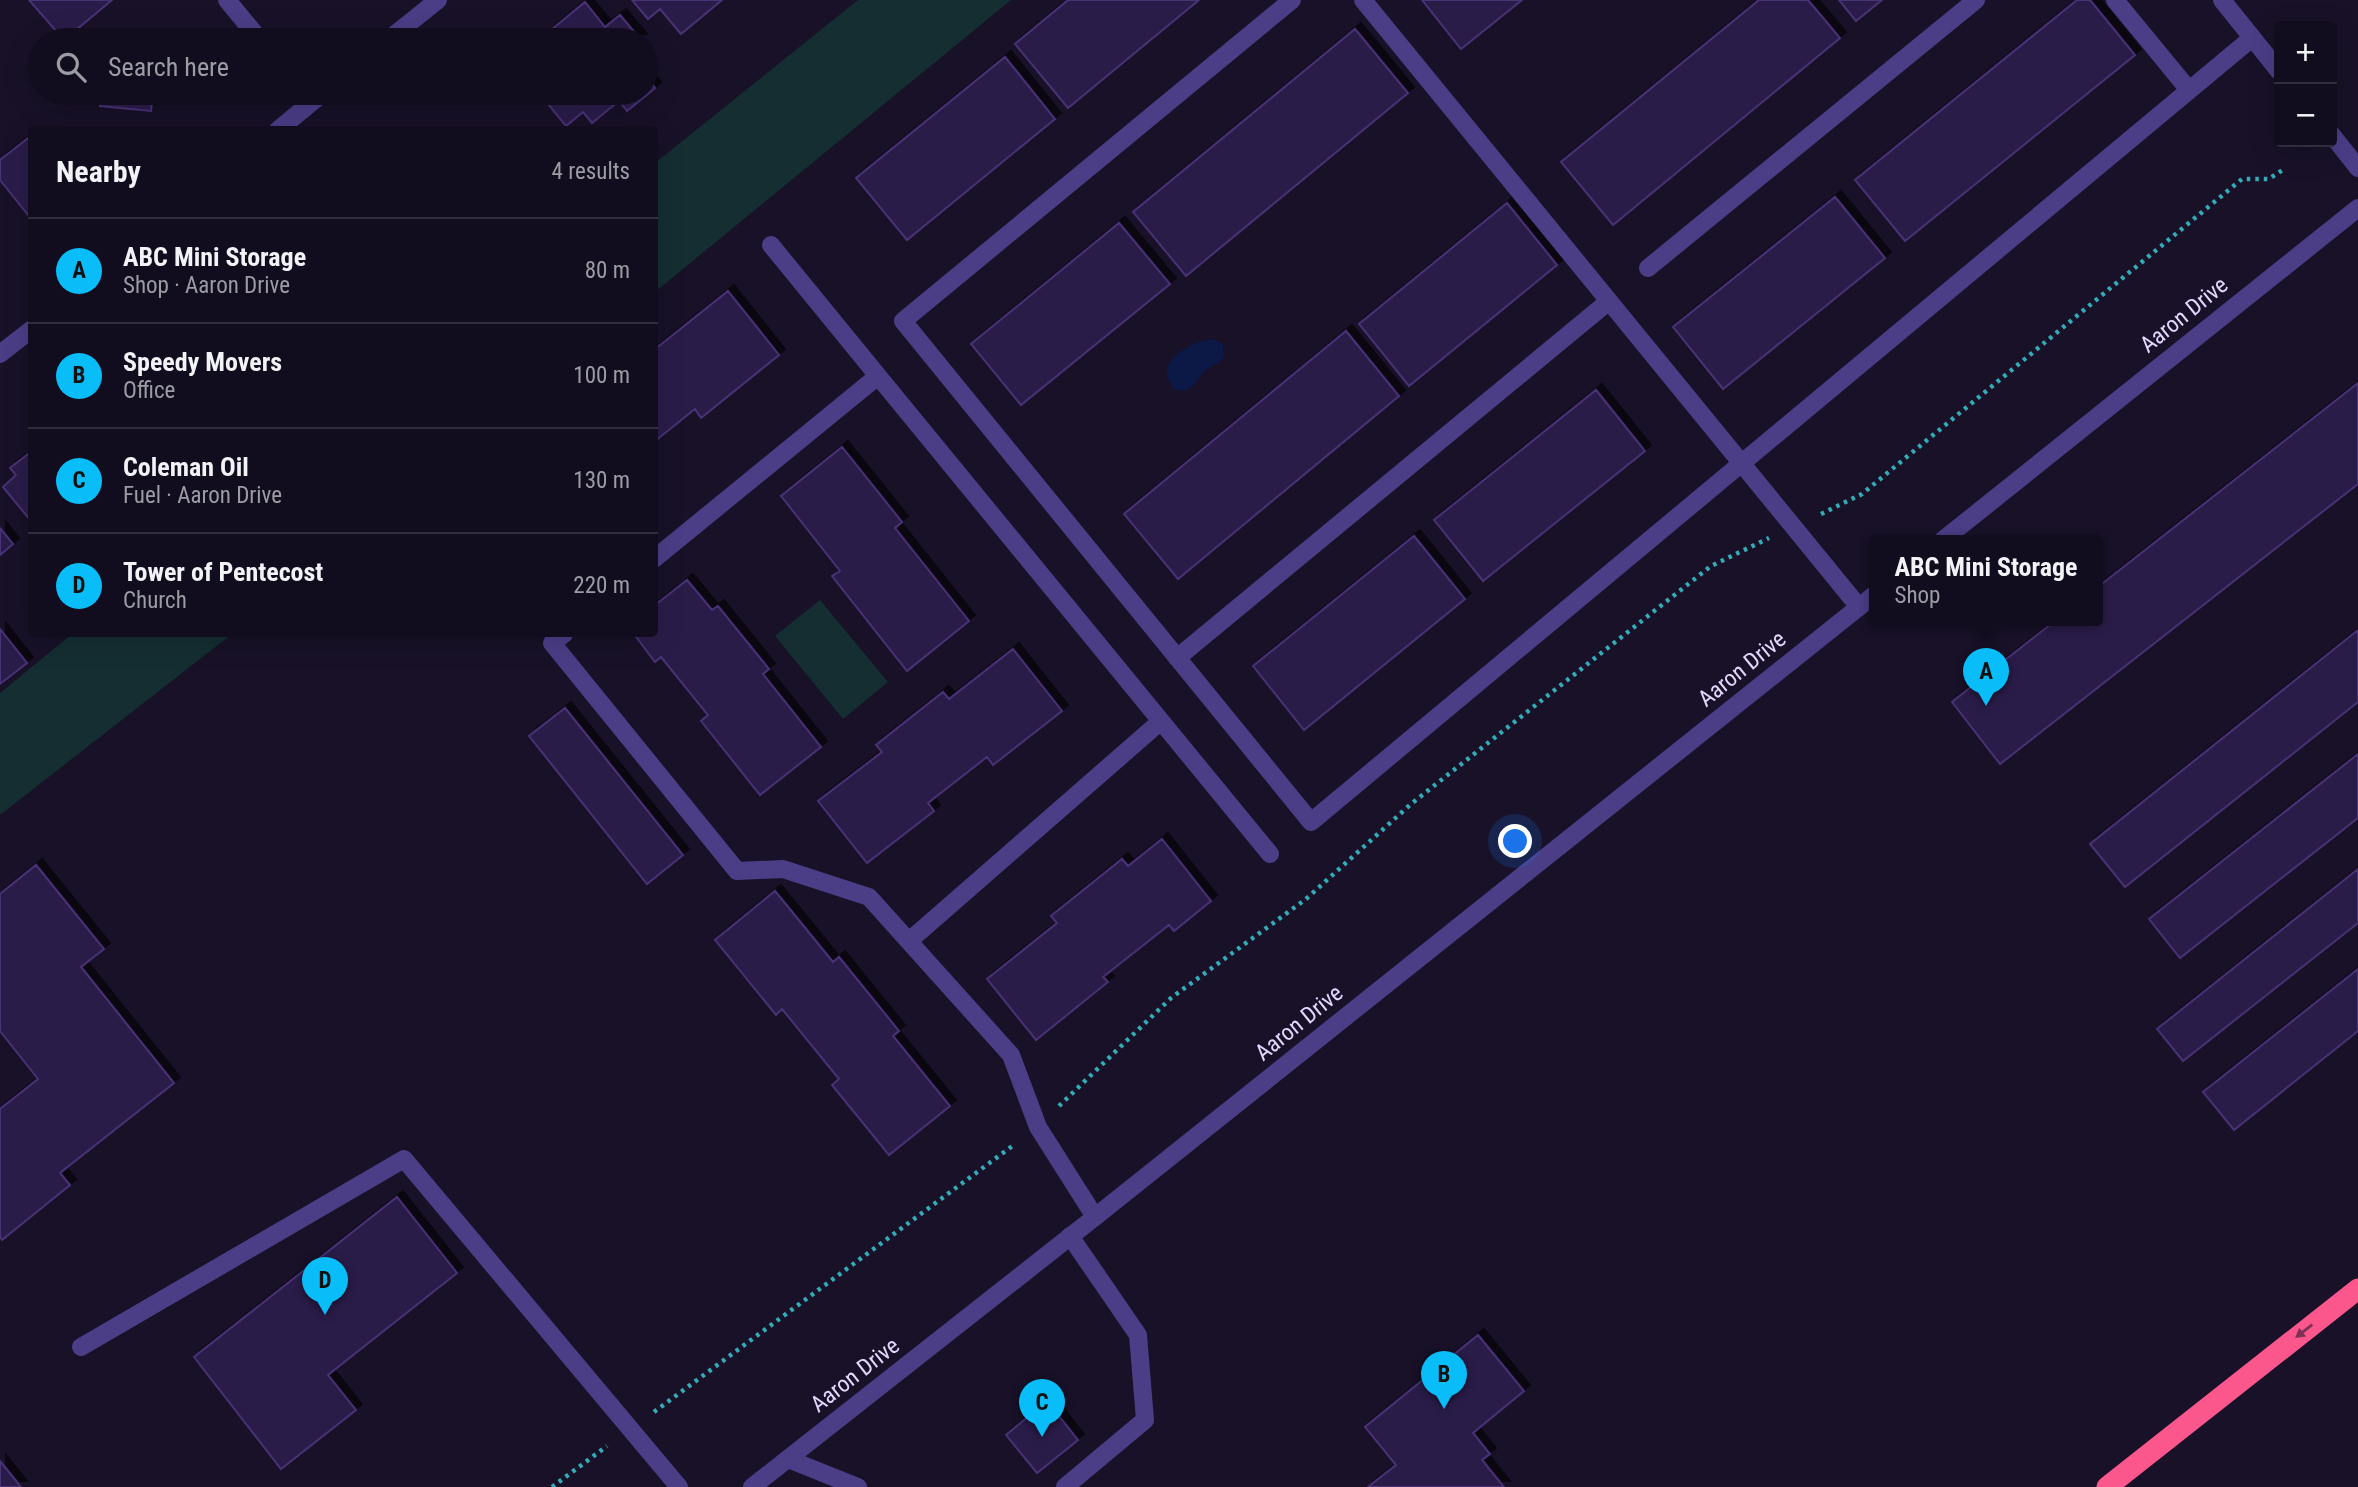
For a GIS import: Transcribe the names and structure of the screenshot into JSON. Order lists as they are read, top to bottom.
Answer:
{
  "streets": {
    "street": ["Aaron Drive"]
  },
  "page": {
    "map_buttons": ["+", "−"],
    "search": "Search here",
    "heading": ["Nearby", "4 results"],
    "list": [
      {
        "mark": "A",
        "name": "ABC Mini Storage",
        "note": "Shop · Aaron Drive",
        "value": "80 m"
      },
      {
        "mark": "B",
        "name": "Speedy Movers",
        "note": "Office",
        "value": "100 m"
      },
      {
        "mark": "C",
        "name": "Coleman Oil",
        "note": "Fuel · Aaron Drive",
        "value": "130 m"
      },
      {
        "mark": "D",
        "name": "Tower of Pentecost",
        "note": "Church",
        "value": "220 m"
      }
    ],
    "popup": ["ABC Mini Storage", "Shop"],
    "pins": [
      "A",
      "D",
      "B",
      "C"
    ]
  }
}
